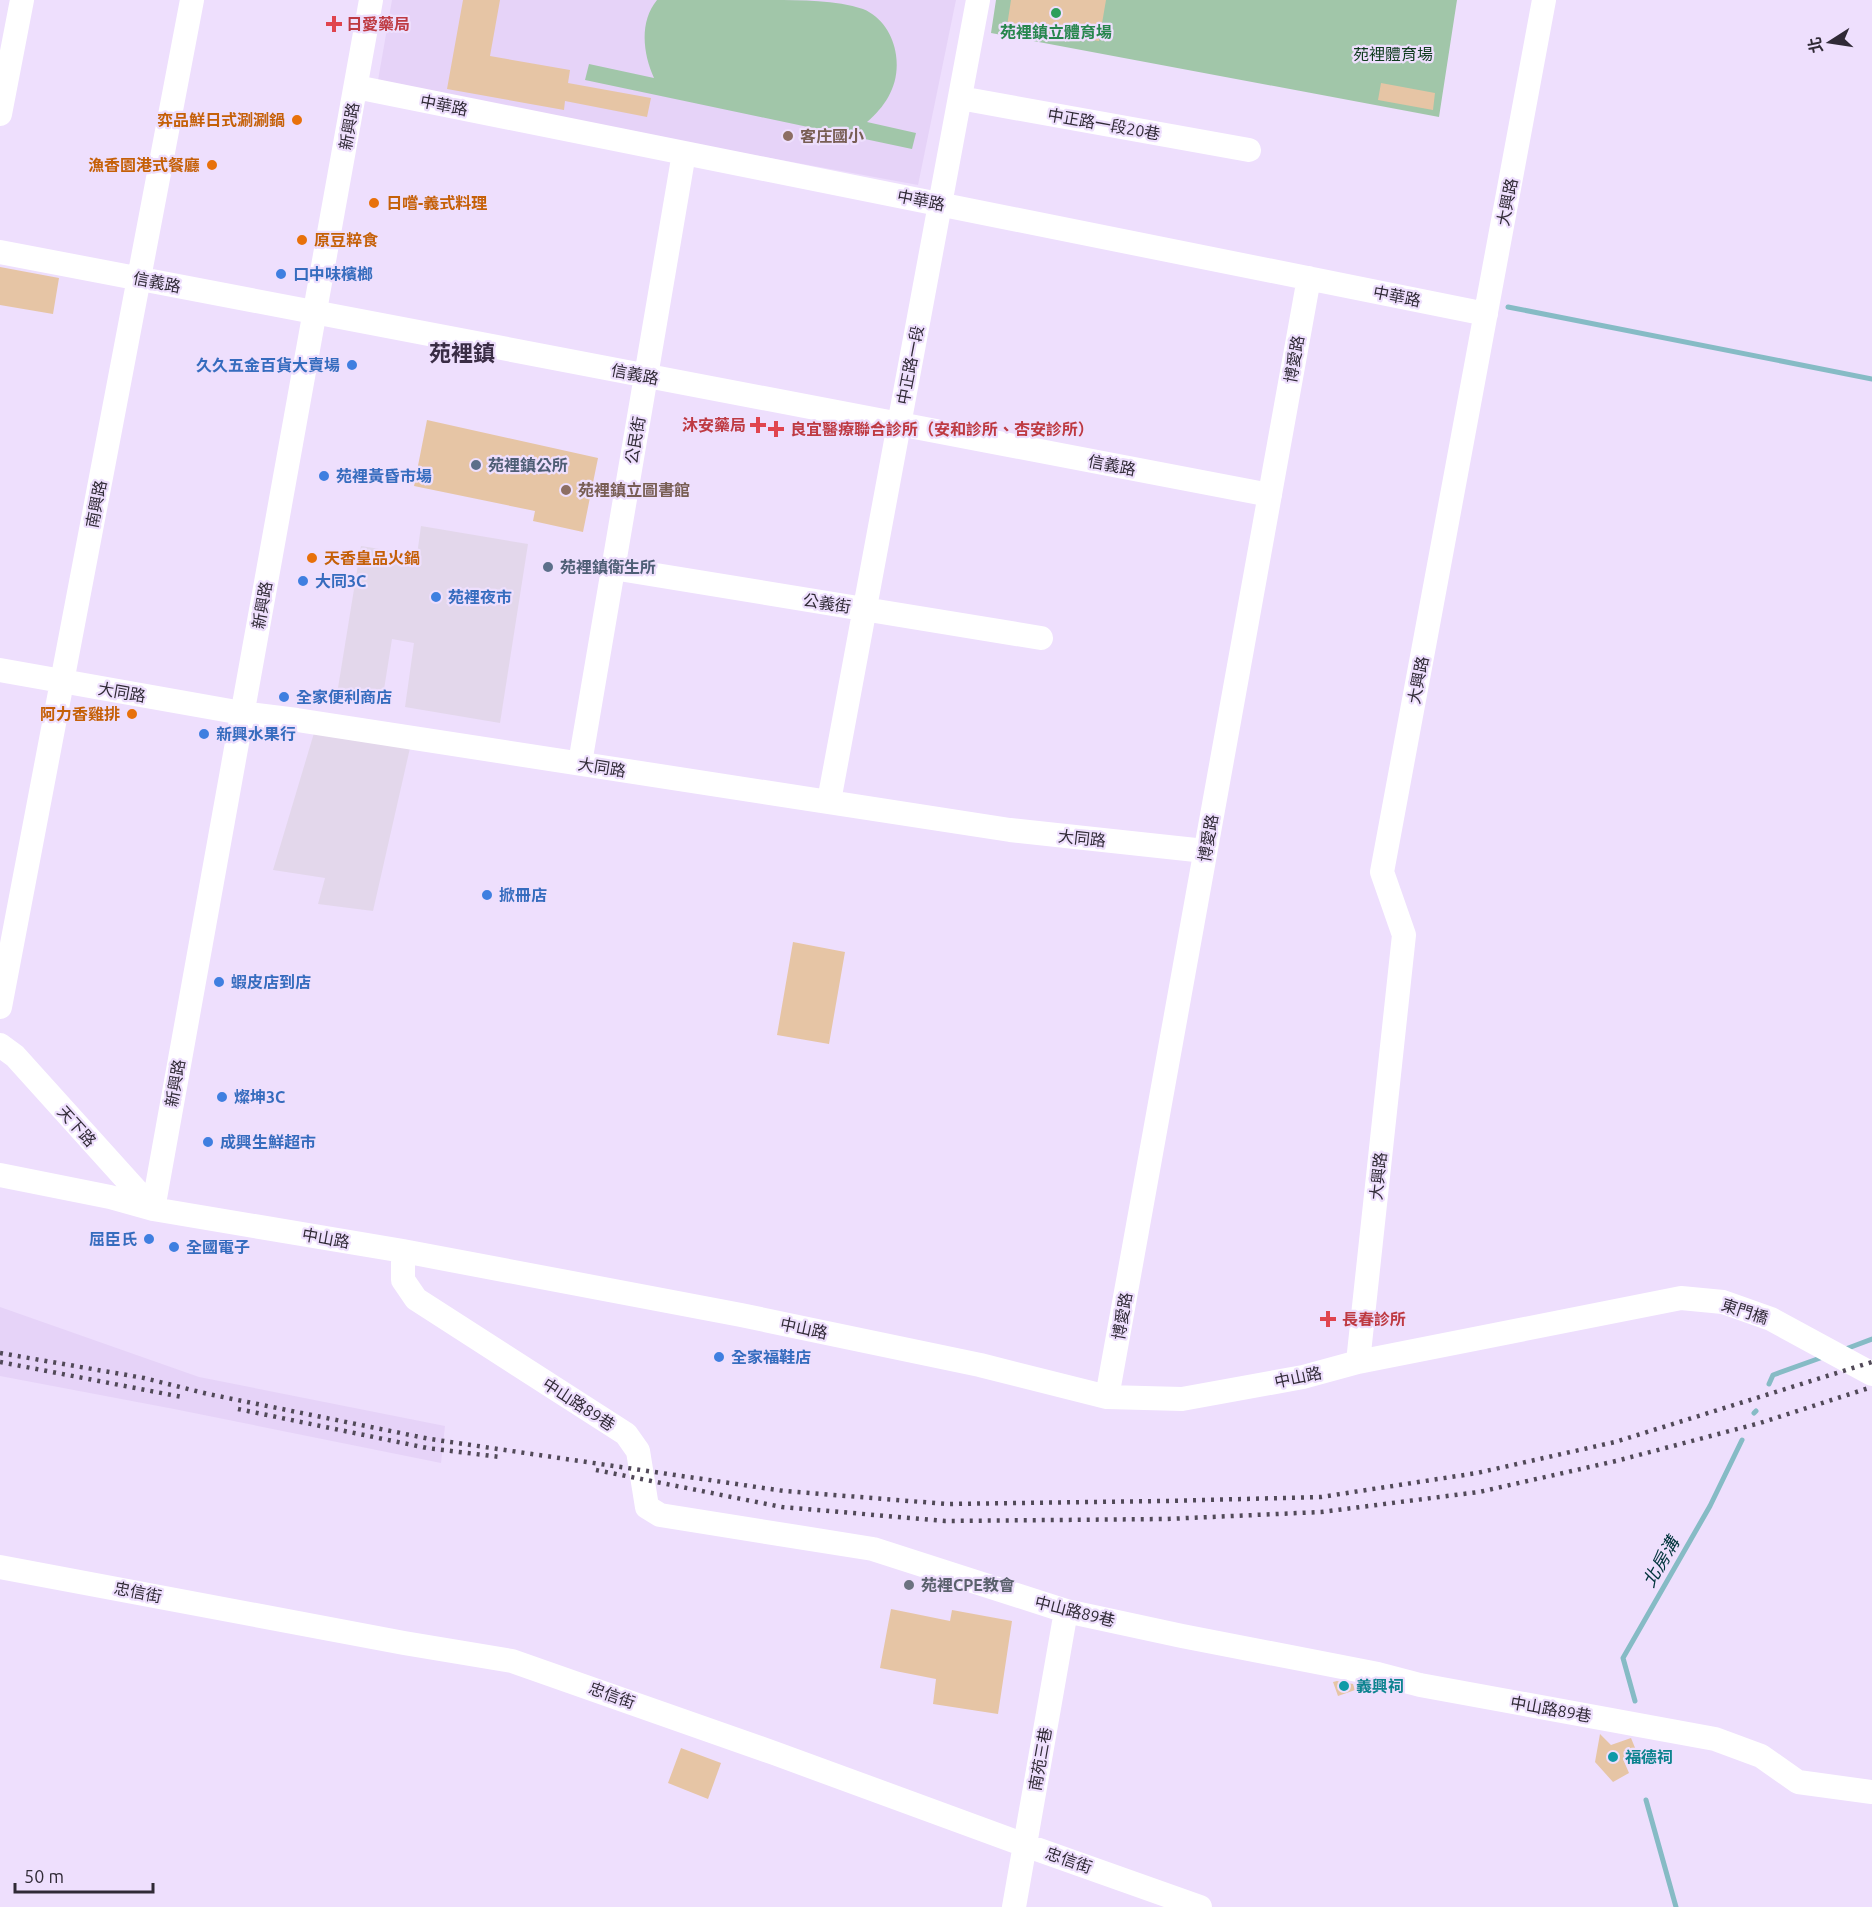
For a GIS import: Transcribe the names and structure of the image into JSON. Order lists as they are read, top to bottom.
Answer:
{
  "streets": {
    "street": [
      "中華路",
      "中正路一段20巷",
      "新興路",
      "大興路",
      "信義路",
      "博愛路",
      "中正路一段",
      "公民街",
      "南興路",
      "公義街",
      "大同路",
      "天下路",
      "中山路",
      "東門橋",
      "中山路89巷",
      "忠信街",
      "南苑三巷"
    ]
  },
  "crossings": [
    ["中華路", "新興路"],
    ["中華路", "大興路"],
    ["中華路", "博愛路"],
    ["中華路", "中正路一段"],
    ["中華路", "公民街"],
    ["中正路一段20巷", "中正路一段"],
    ["新興路", "信義路"],
    ["新興路", "大同路"],
    ["新興路", "天下路"],
    ["新興路", "中山路"],
    ["大興路", "中山路"],
    ["信義路", "博愛路"],
    ["信義路", "中正路一段"],
    ["信義路", "公民街"],
    ["信義路", "南興路"],
    ["博愛路", "大同路"],
    ["博愛路", "中山路"],
    ["中正路一段", "公義街"],
    ["中正路一段", "大同路"],
    ["公民街", "公義街"],
    ["公民街", "大同路"],
    ["南興路", "大同路"],
    ["天下路", "中山路"],
    ["中山路", "東門橋"],
    ["中山路", "中山路89巷"],
    ["中山路89巷", "南苑三巷"],
    ["忠信街", "南苑三巷"]
  ],
  "districts": ["苑裡鎮"],
  "water": ["北房溝"],
  "parks": ["苑裡體育場"],
  "places": {
    "other": [
      "苑裡鎮立體育場",
      "弈品鮮日式涮涮鍋",
      "客庄國小",
      "漁香園港式餐廳",
      "日嚐-義式料理",
      "原豆粹食",
      "口中味檳榔",
      "久久五金百貨大賣場",
      "苑裡鎮公所",
      "苑裡黃昏市場",
      "苑裡鎮立圖書館",
      "天香皇品火鍋",
      "苑裡鎮衛生所",
      "大同3C",
      "苑裡夜市",
      "全家便利商店",
      "阿力香雞排",
      "新興水果行",
      "掀冊店",
      "蝦皮店到店",
      "燦坤3C",
      "成興生鮮超市",
      "屈臣氏",
      "全國電子",
      "全家福鞋店",
      "苑裡CPE教會",
      "義興祠",
      "福德祠"
    ],
    "health": [
      "日愛藥局",
      "沐安藥局",
      "良宜醫療聯合診所（安和診所、杏安診所）",
      "長春診所"
    ]
  },
  "scale_bar": "50 m",
  "north": "left"
}
